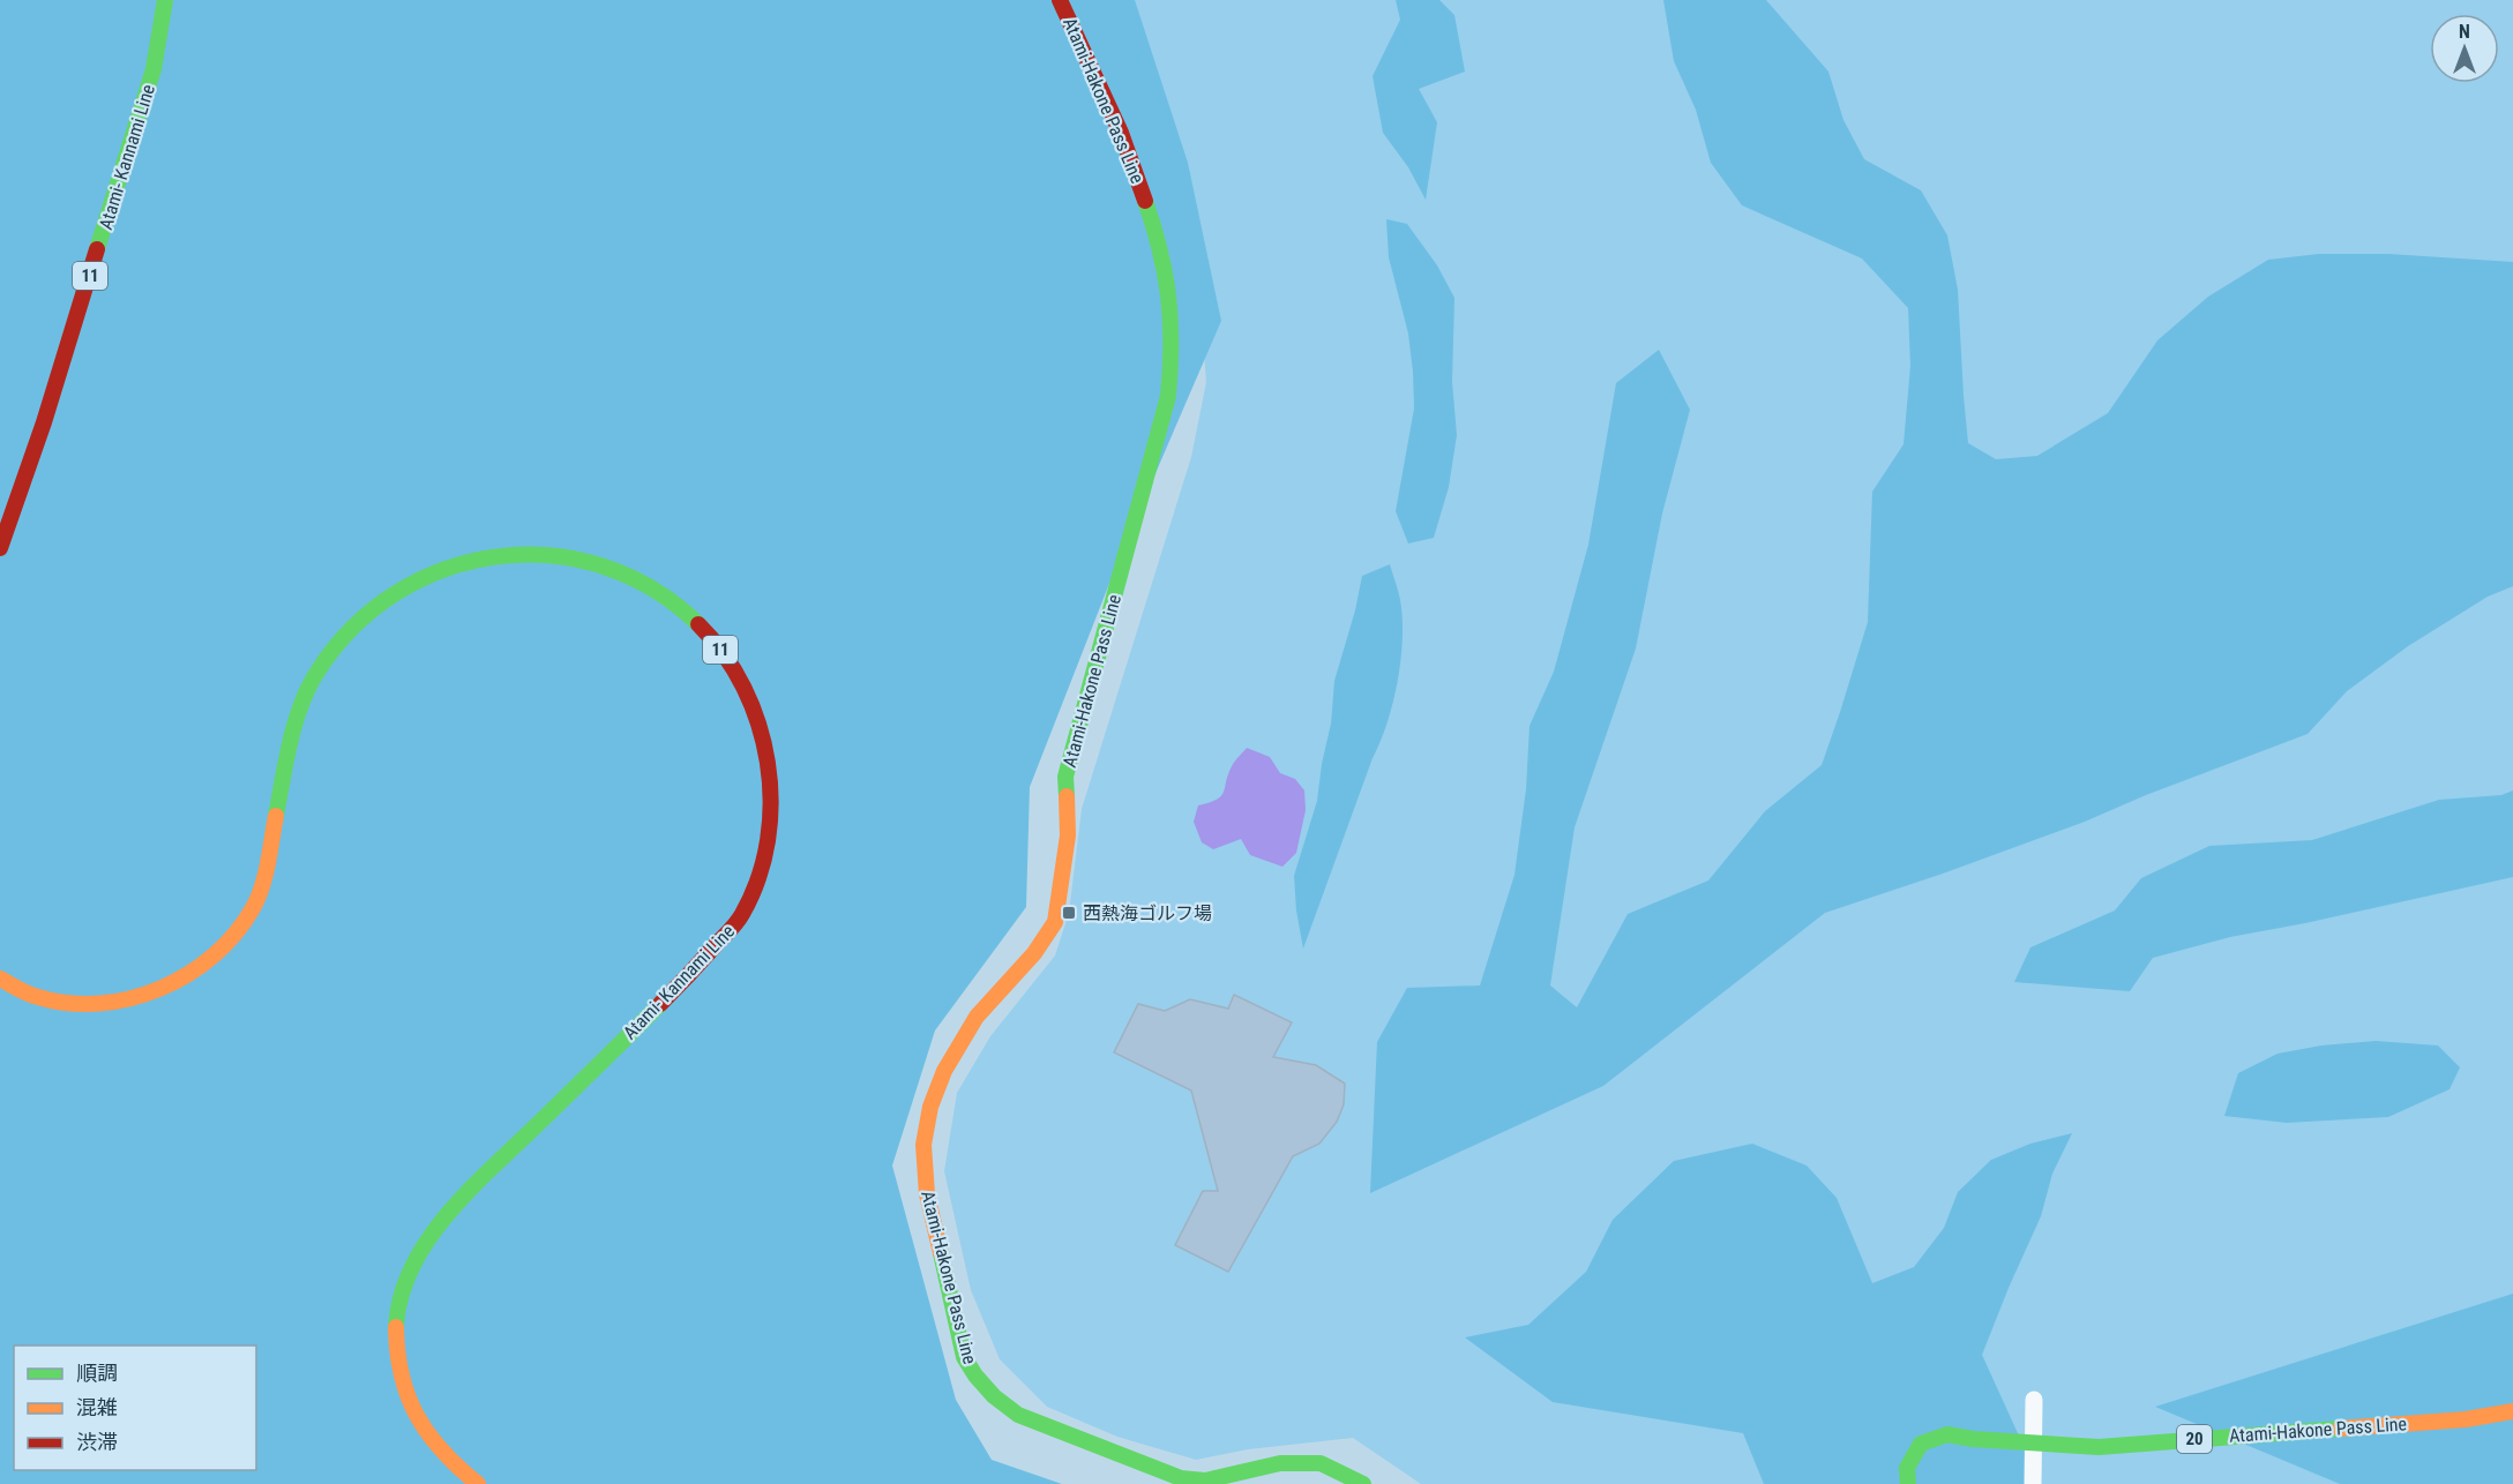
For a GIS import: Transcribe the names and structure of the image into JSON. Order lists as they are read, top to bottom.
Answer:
{
  "streets": {
    "main road": [
      "Atami-Hakone Pass Line",
      "Atami- Kannami Line",
      "11",
      "20"
    ]
  },
  "places": {
    "transit": ["西熱海ゴルフ場"]
  },
  "legend": ["順調", "混雑", "渋滞"],
  "north": "top"
}
